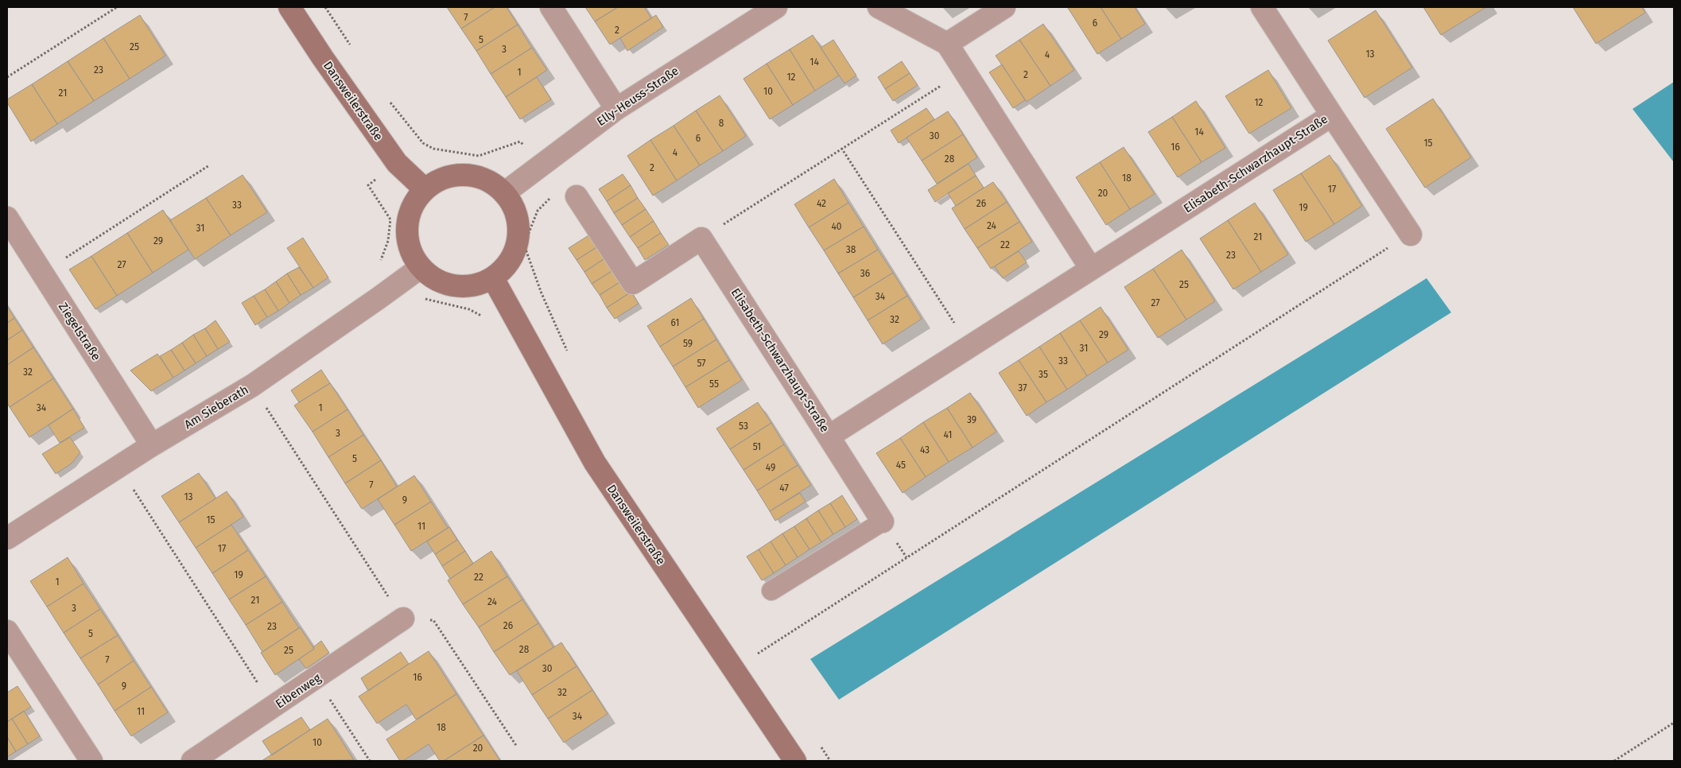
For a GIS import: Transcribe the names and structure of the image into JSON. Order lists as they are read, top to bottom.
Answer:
{
  "streets": {
    "main road": ["Dansweilerstraße"],
    "street": [
      "Elly-Heuss-Straße",
      "Elisabeth-Schwarzhaupt-Straße",
      "Ziegelstraße",
      "Am Sieberath",
      "Eibenweg"
    ]
  },
  "crossings": [
    ["Elly-Heuss-Straße", "Dansweilerstraße"],
    ["Elly-Heuss-Straße", "Am Sieberath"],
    ["Dansweilerstraße", "Am Sieberath"],
    ["Ziegelstraße", "Am Sieberath"]
  ],
  "house_numbers": [
    "7",
    "6",
    "2",
    "5",
    "25",
    "3",
    "13",
    "4",
    "14",
    "23",
    "1",
    "2",
    "12",
    "10",
    "21",
    "12",
    "8",
    "14",
    "30",
    "6",
    "15",
    "16",
    "4",
    "28",
    "2",
    "18",
    "17",
    "20",
    "42",
    "26",
    "33",
    "19",
    "24",
    "40",
    "31",
    "21",
    "29",
    "22",
    "38",
    "23",
    "27",
    "36",
    "25",
    "34",
    "27",
    "32",
    "61",
    "29",
    "59",
    "31",
    "33",
    "57",
    "32",
    "35",
    "55",
    "37",
    "34",
    "1",
    "39",
    "53",
    "3",
    "41",
    "51",
    "43",
    "5",
    "45",
    "49",
    "7",
    "47",
    "13",
    "9",
    "15",
    "11",
    "17",
    "19",
    "22",
    "1",
    "21",
    "24",
    "3",
    "26",
    "23",
    "5",
    "28",
    "25",
    "7",
    "30",
    "16",
    "9",
    "32",
    "11",
    "34",
    "18",
    "10",
    "20"
  ]
}
